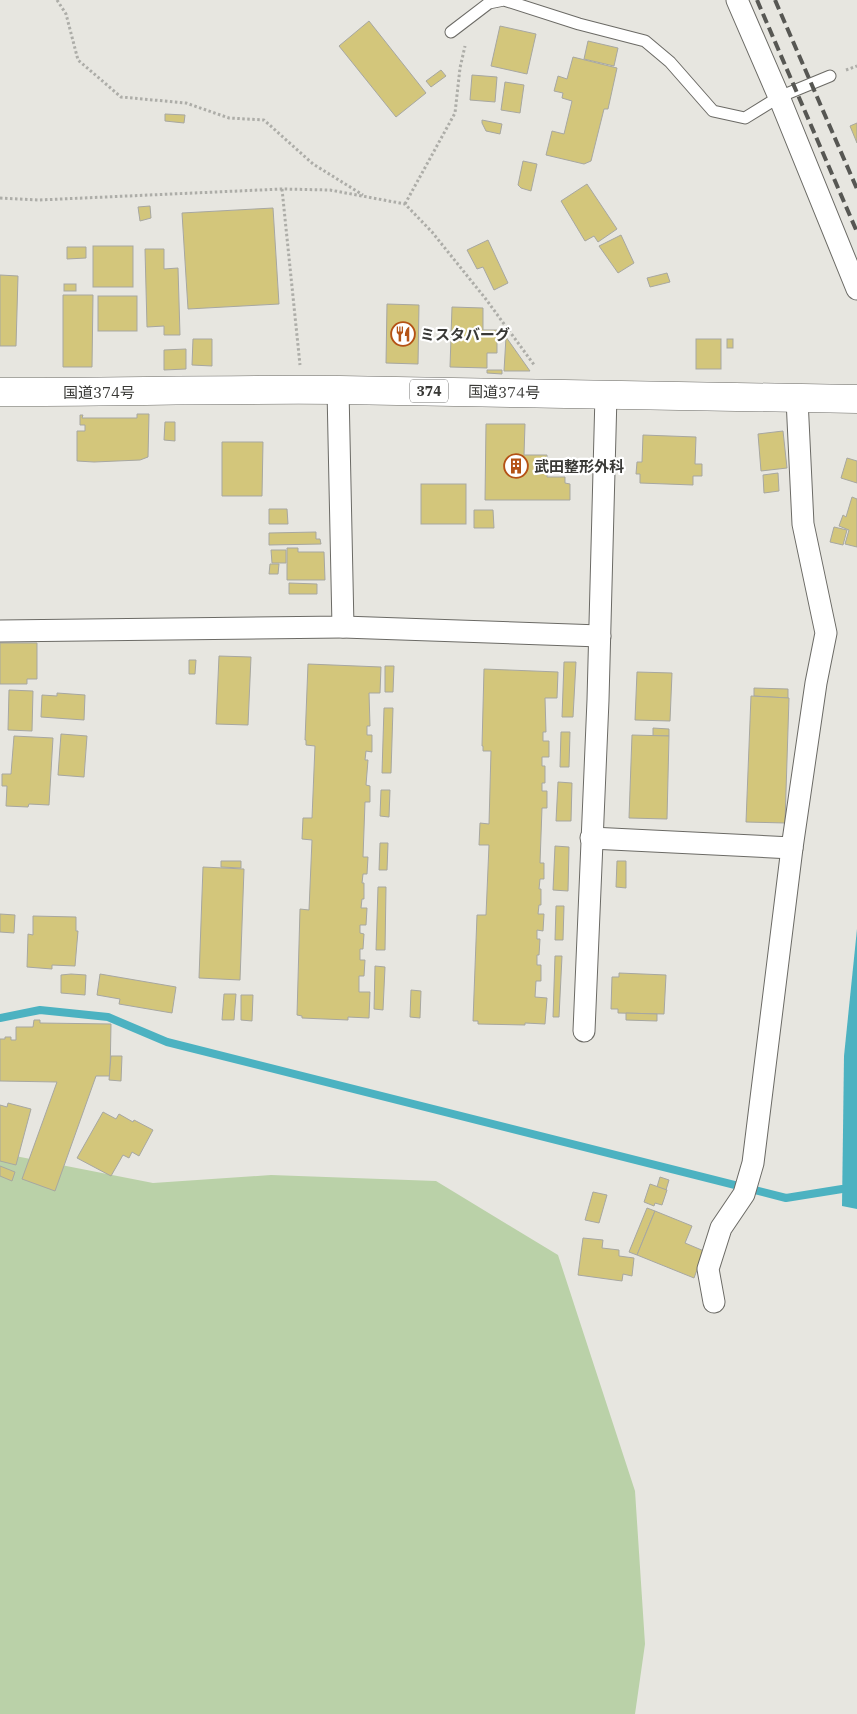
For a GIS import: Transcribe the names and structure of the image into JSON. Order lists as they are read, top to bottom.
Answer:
{
  "streets": {
    "highway": ["374", "国道374号"]
  },
  "places": {
    "restaurant": ["ミスタバーグ"],
    "building": ["武田整形外科"]
  }
}
